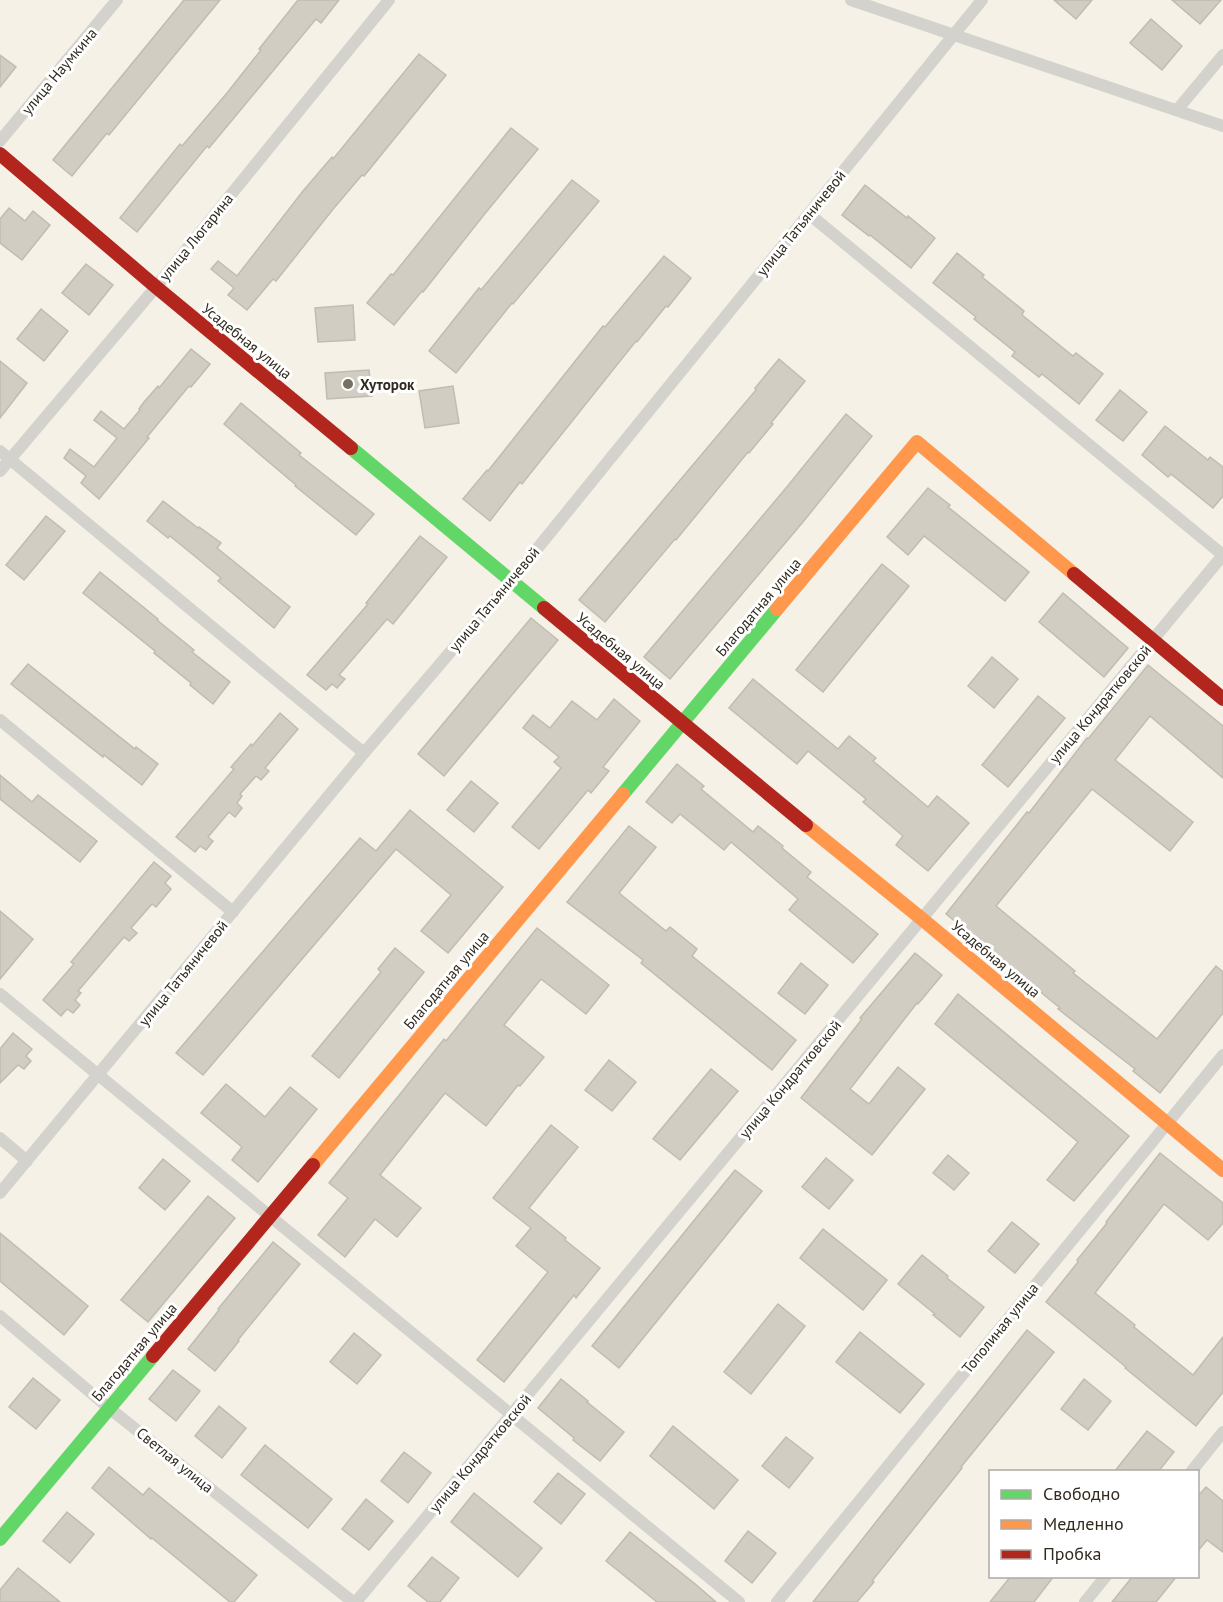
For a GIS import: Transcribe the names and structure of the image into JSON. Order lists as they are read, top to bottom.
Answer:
{
  "streets": {
    "street": [
      "улица Наумкина",
      "улица Татьяничевой",
      "улица Люгарина",
      "Усадебная улица",
      "Благодатная улица",
      "улица Кондратковской",
      "Тополиная улица",
      "Светлая улица"
    ]
  },
  "crossings": [
    ["улица Татьяничевой", "Усадебная улица"],
    ["улица Люгарина", "Усадебная улица"],
    ["Усадебная улица", "Благодатная улица"],
    ["Усадебная улица", "улица Кондратковской"],
    ["Усадебная улица", "Тополиная улица"],
    ["Благодатная улица", "улица Кондратковской"],
    ["Благодатная улица", "Светлая улица"],
    ["улица Кондратковской", "Светлая улица"]
  ],
  "places": ["Хуторок"],
  "legend": ["Свободно", "Медленно", "Пробка"]
}
